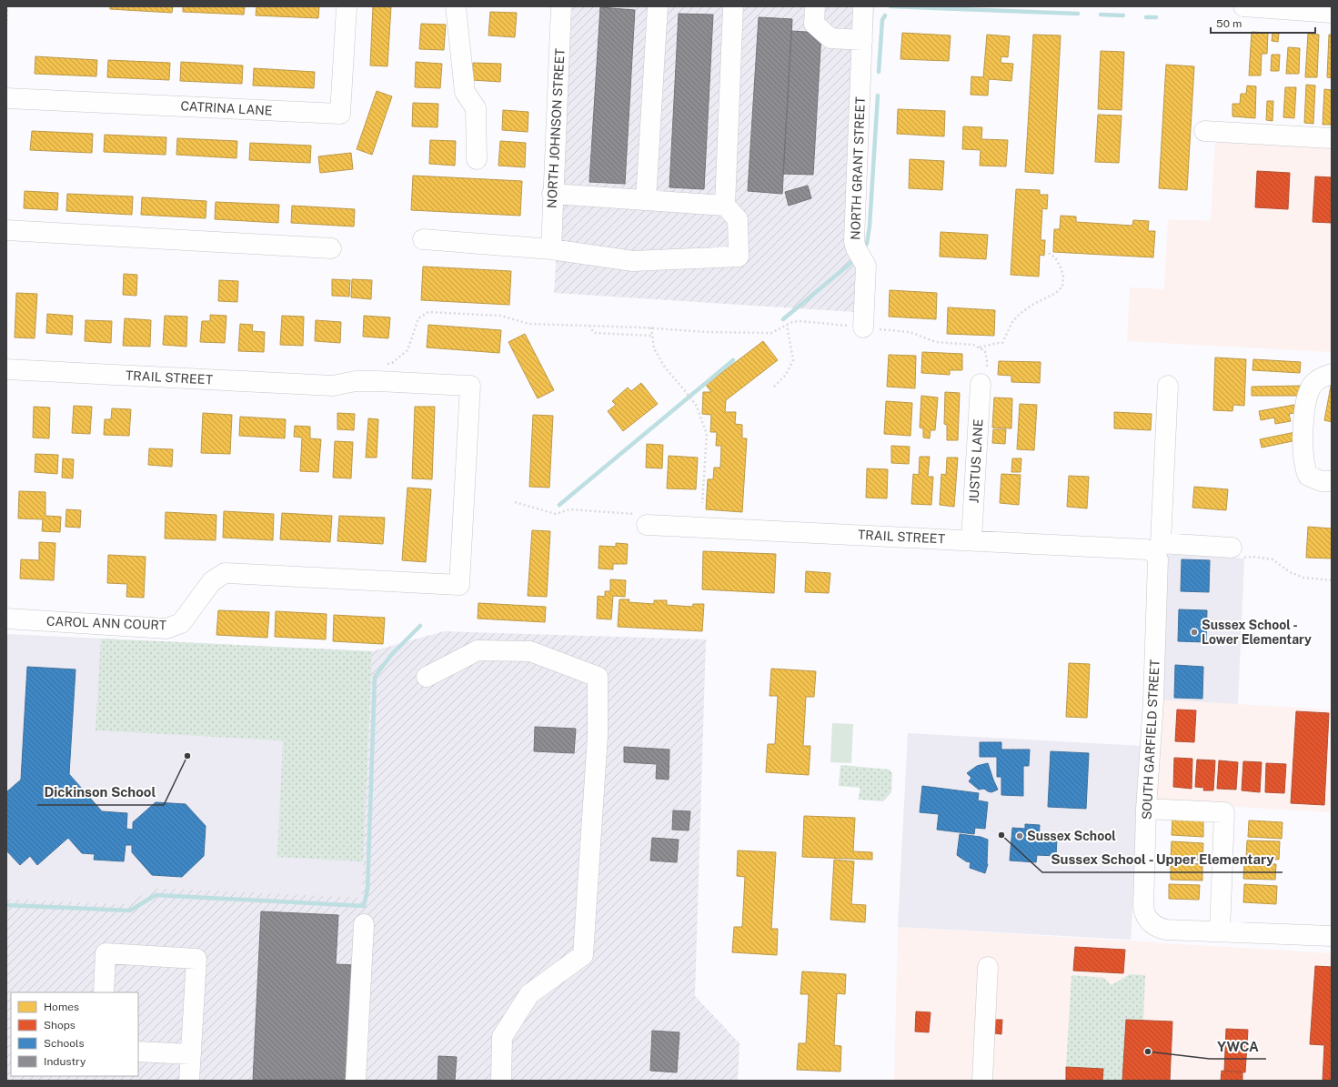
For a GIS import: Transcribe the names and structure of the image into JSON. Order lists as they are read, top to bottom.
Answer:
{
  "streets": {
    "street": [
      "CATRINA LANE",
      "NORTH JOHNSON STREET",
      "NORTH GRANT STREET",
      "TRAIL STREET",
      "JUSTUS LANE",
      "CAROL ANN COURT",
      "SOUTH GARFIELD STREET"
    ]
  },
  "crossings": [
    ["TRAIL STREET", "JUSTUS LANE"],
    ["TRAIL STREET", "CAROL ANN COURT"],
    ["TRAIL STREET", "SOUTH GARFIELD STREET"]
  ],
  "places": [
    "Sussex School - Lower Elementary",
    "Dickinson School",
    "Sussex School - Upper Elementary",
    "Sussex School",
    "YWCA"
  ],
  "legend": [
    "Homes",
    "Shops",
    "Schools",
    "Industry"
  ],
  "scale_bar": "50 m"
}
